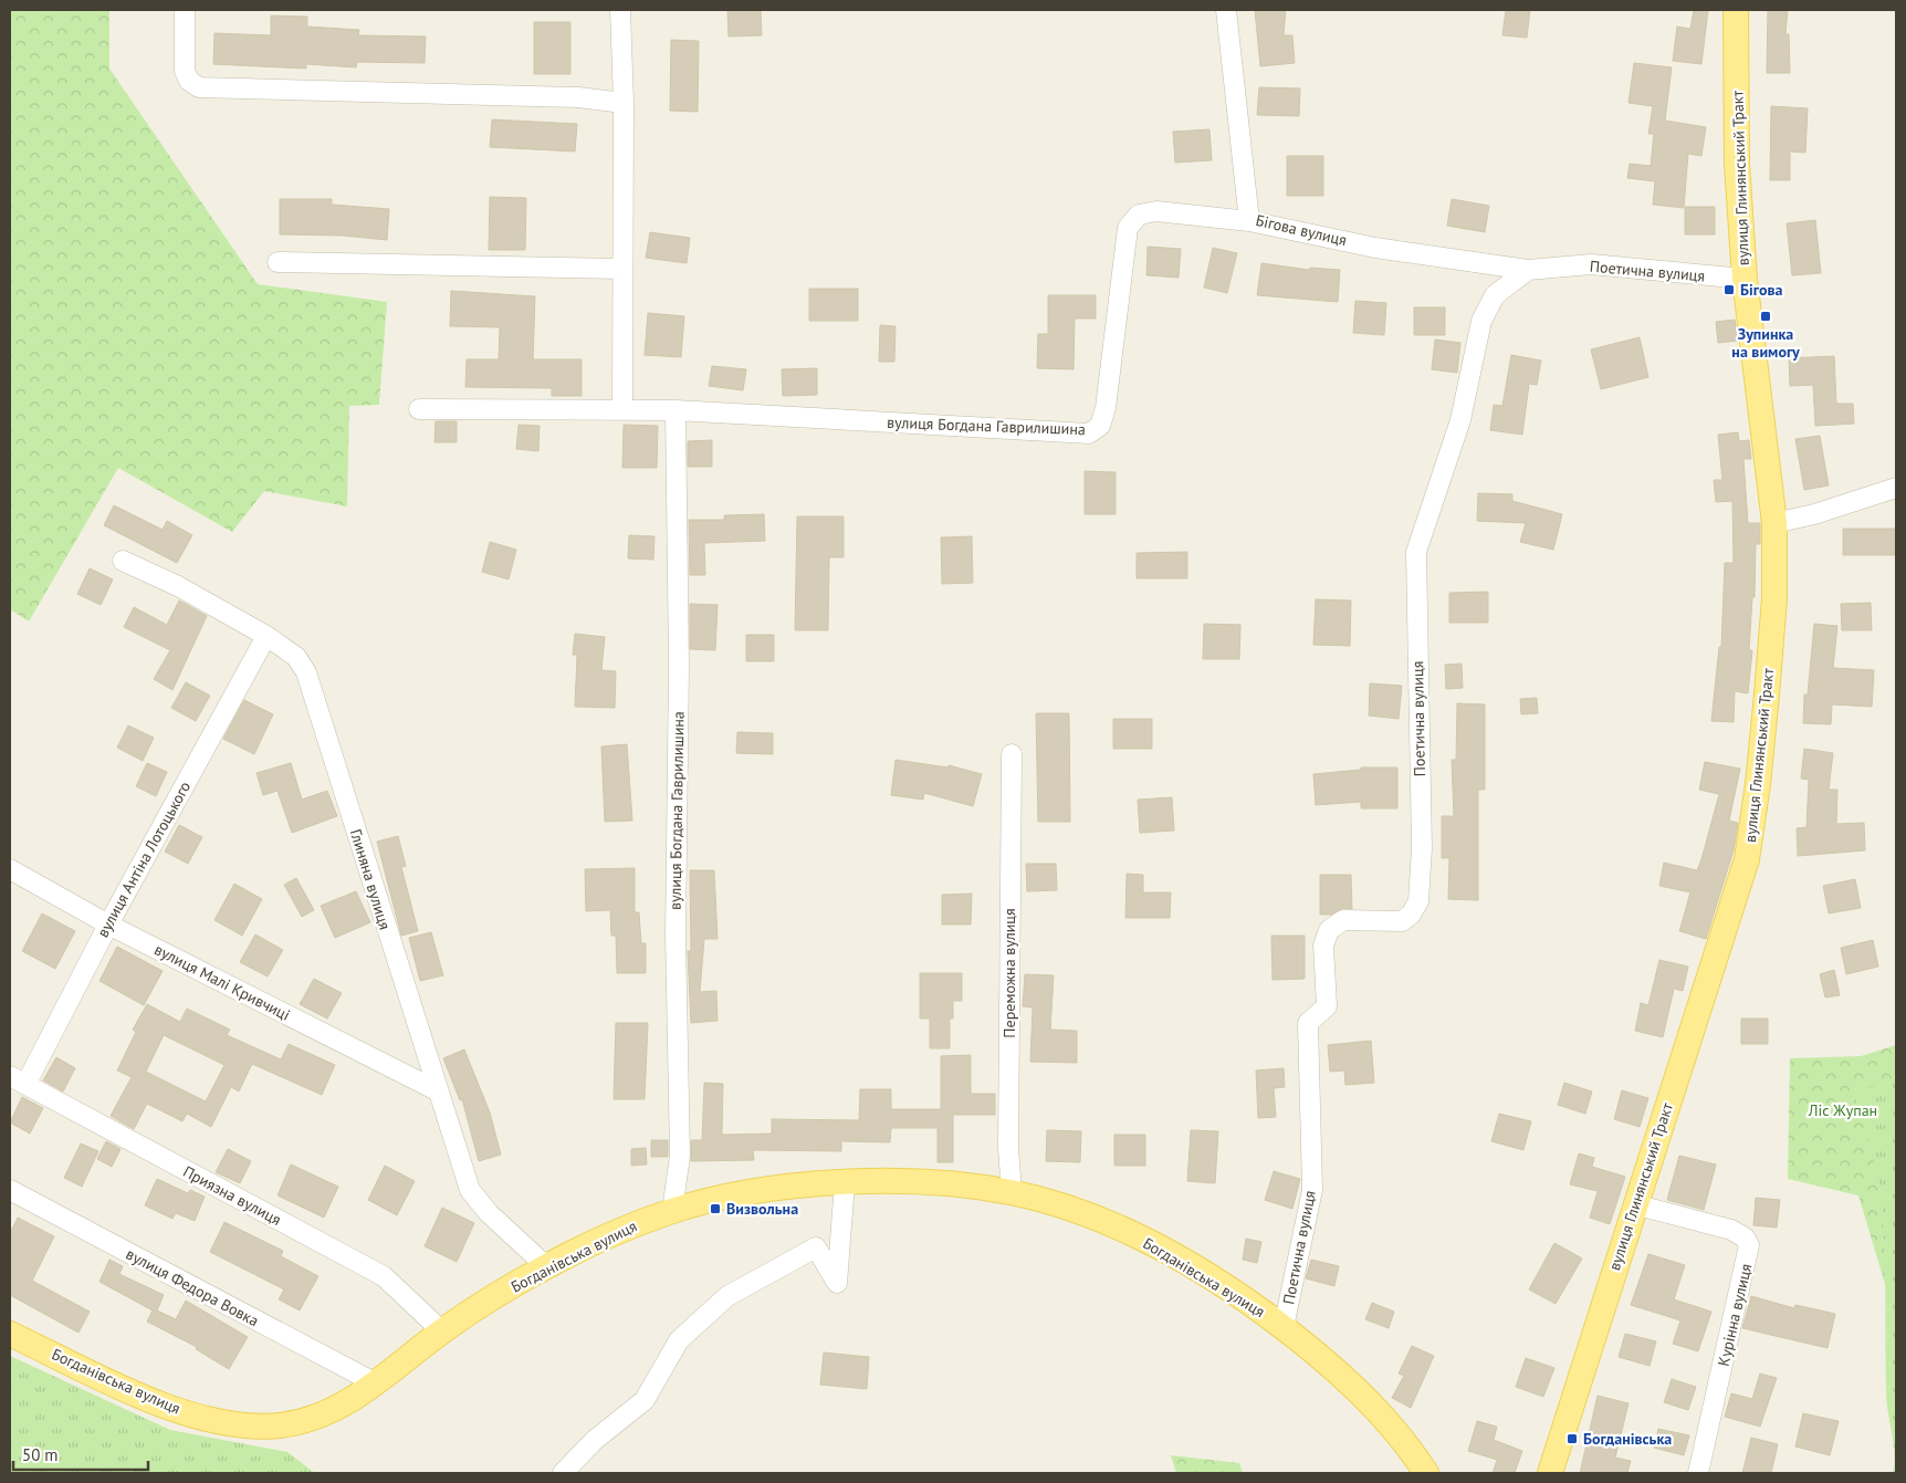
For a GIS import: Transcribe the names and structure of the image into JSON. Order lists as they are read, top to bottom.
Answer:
{
  "streets": {
    "main road": ["вулиця Глинянський Тракт", "Богданівська вулиця"],
    "street": [
      "Бігова вулиця",
      "Поетична вулиця",
      "вулиця Богдана Гаврилишина",
      "вулиця Антіна Лотоцького",
      "Глиняна вулиця",
      "Переможна вулиця",
      "вулиця Малі Кривчиці",
      "Приязна вулиця",
      "вулиця Федора Вовка",
      "Курінна вулиця"
    ]
  },
  "crossings": [
    ["вулиця Глинянський Тракт", "Поетична вулиця"],
    ["вулиця Глинянський Тракт", "Курінна вулиця"],
    ["Бігова вулиця", "Поетична вулиця"],
    ["Бігова вулиця", "вулиця Богдана Гаврилишина"],
    ["Поетична вулиця", "Богданівська вулиця"],
    ["вулиця Богдана Гаврилишина", "Богданівська вулиця"],
    ["вулиця Антіна Лотоцького", "Глиняна вулиця"],
    ["вулиця Антіна Лотоцького", "вулиця Малі Кривчиці"],
    ["вулиця Антіна Лотоцького", "Приязна вулиця"],
    ["Глиняна вулиця", "вулиця Малі Кривчиці"],
    ["Глиняна вулиця", "Богданівська вулиця"],
    ["Переможна вулиця", "Богданівська вулиця"],
    ["Приязна вулиця", "Богданівська вулиця"],
    ["Богданівська вулиця", "вулиця Федора Вовка"]
  ],
  "parks": ["Ліс Жупан"],
  "places": {
    "transit": [
      "Бігова",
      "Зупинка на вимогу",
      "Визвольна",
      "Богданівська"
    ]
  },
  "scale_bar": "50 m"
}
